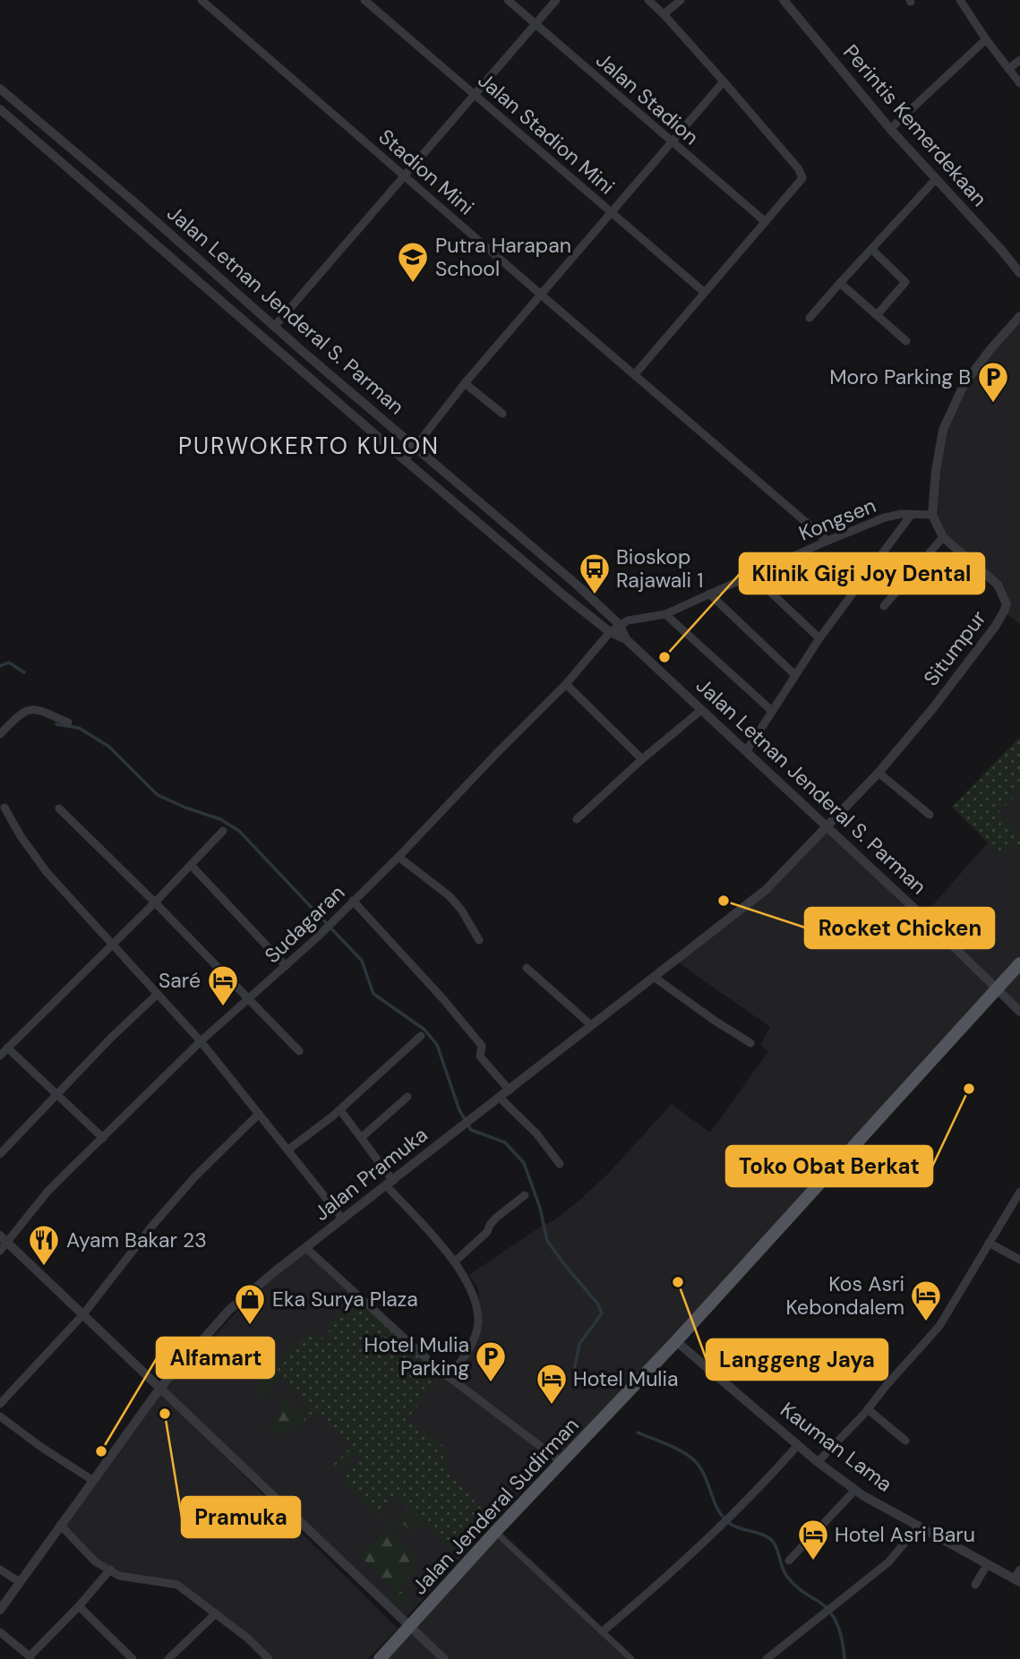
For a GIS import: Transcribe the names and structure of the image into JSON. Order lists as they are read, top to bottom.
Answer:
{
  "streets": {
    "main road": ["Jalan Jenderal Sudirman"],
    "street": [
      "Jalan Stadion",
      "Perintis Kemerdekaan",
      "Jalan Stadion Mini",
      "Stadion Mini",
      "Jalan Letnan Jenderal S. Parman",
      "Kongsen",
      "Situmpur",
      "Sudagaran",
      "Jalan Pramuka",
      "Kauman Lama"
    ]
  },
  "crossings": [
    ["Stadion Mini", "Kongsen"],
    ["Jalan Letnan Jenderal S. Parman", "Kongsen"],
    ["Jalan Letnan Jenderal S. Parman", "Situmpur"],
    ["Jalan Letnan Jenderal S. Parman", "Sudagaran"],
    ["Jalan Letnan Jenderal S. Parman", "Jalan Pramuka"],
    ["Jalan Letnan Jenderal S. Parman", "Jalan Jenderal Sudirman"],
    ["Kongsen", "Situmpur"],
    ["Kongsen", "Sudagaran"],
    ["Situmpur", "Jalan Pramuka"],
    ["Kauman Lama", "Jalan Jenderal Sudirman"]
  ],
  "districts": ["PURWOKERTO KULON"],
  "places": {
    "school or university": ["Putra Harapan School"],
    "parking": ["Moro Parking B", "Hotel Mulia Parking"],
    "bus stop": ["Bioskop Rajawali 1"],
    "other": [
      "Klinik Gigi Joy Dental",
      "Rocket Chicken",
      "Toko Obat Berkat",
      "Langgeng Jaya",
      "Pramuka",
      "Alfamart"
    ],
    "hotel": [
      "Saré",
      "Kos Asri Kebondalem",
      "Hotel Mulia",
      "Hotel Asri Baru"
    ],
    "restaurant": ["Ayam Bakar 23"],
    "shop": ["Eka Surya Plaza"]
  }
}
